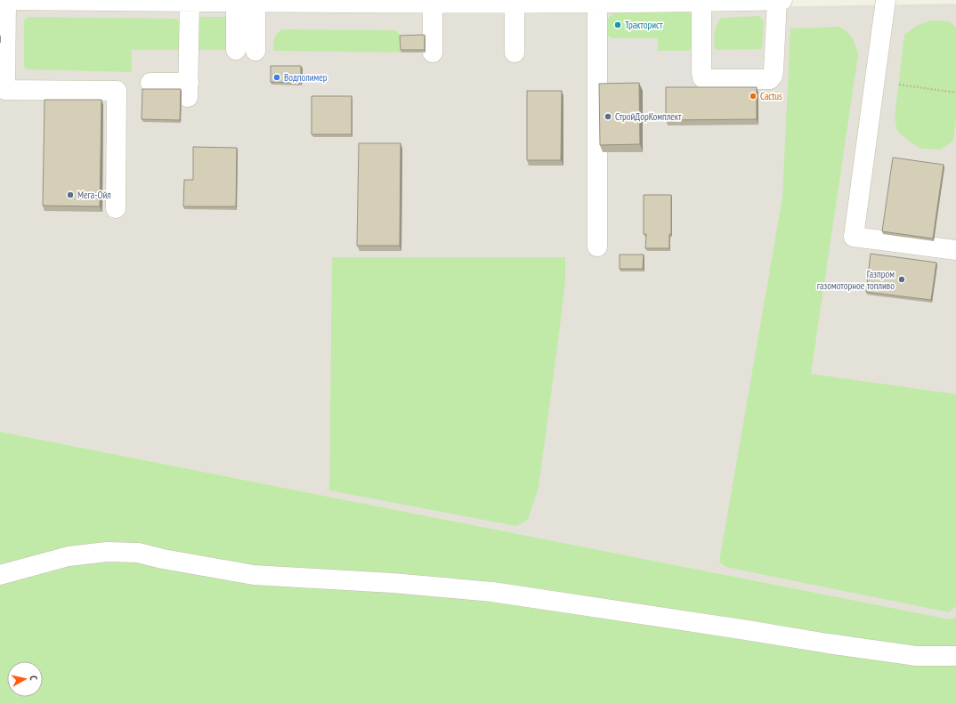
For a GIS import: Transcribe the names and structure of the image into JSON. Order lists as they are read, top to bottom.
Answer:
{
  "places": [
    "Тракторист",
    "Водполимер",
    "Cactus",
    "СтройДорКомплект",
    "Мега-Ойл",
    "Газпром газомоторное топливо"
  ],
  "north": "right"
}
